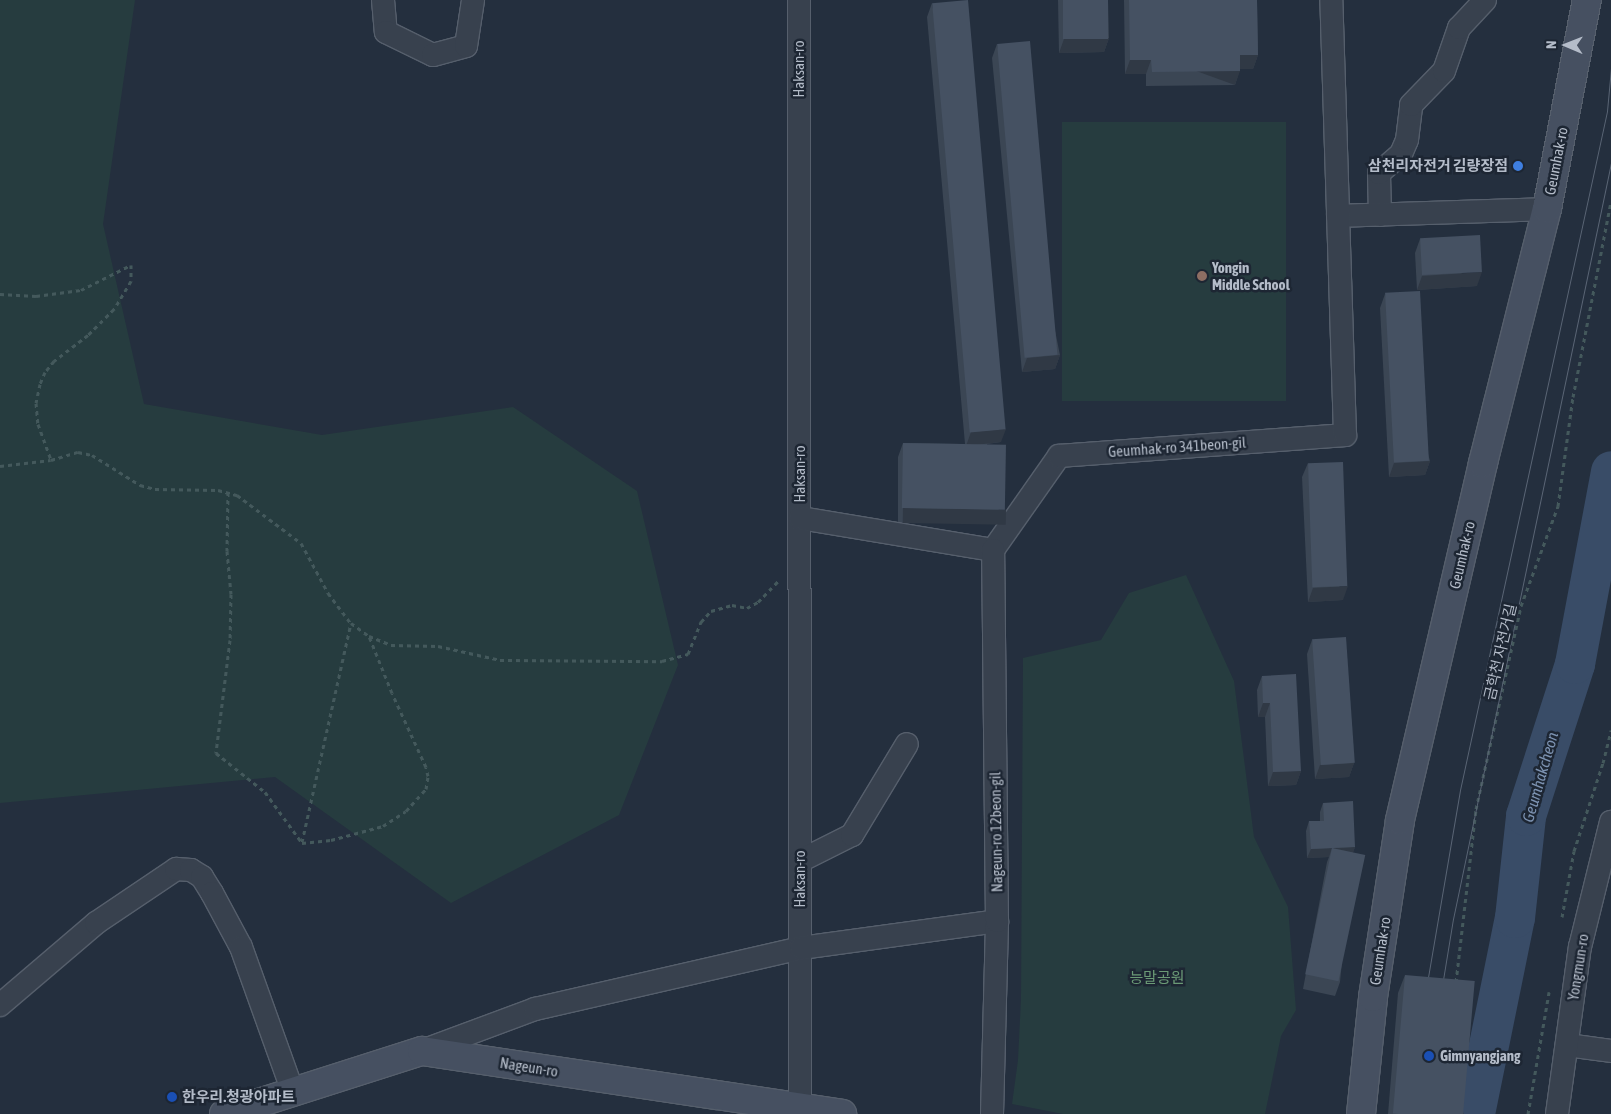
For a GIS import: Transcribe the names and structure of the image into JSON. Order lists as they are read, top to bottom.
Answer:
{
  "streets": {
    "main road": ["Geumhak-ro", "Nageun-ro"],
    "street": [
      "Haksan-ro",
      "Geumhak-ro 341beon-gil",
      "Nageun-ro 12beon-gil",
      "Yongmun-ro"
    ],
    "path": ["금학천 자전거길"]
  },
  "crossings": [
    ["Haksan-ro", "Nageun-ro"],
    ["Geumhak-ro 341beon-gil", "Nageun-ro 12beon-gil"]
  ],
  "water": ["Geumhakcheon"],
  "parks": ["능말공원"],
  "places": [
    "삼천리자전거 김량장점",
    "Yongin Middle School",
    "Gimnyangjang",
    "한우리.청광아파트"
  ],
  "north": "left"
}
